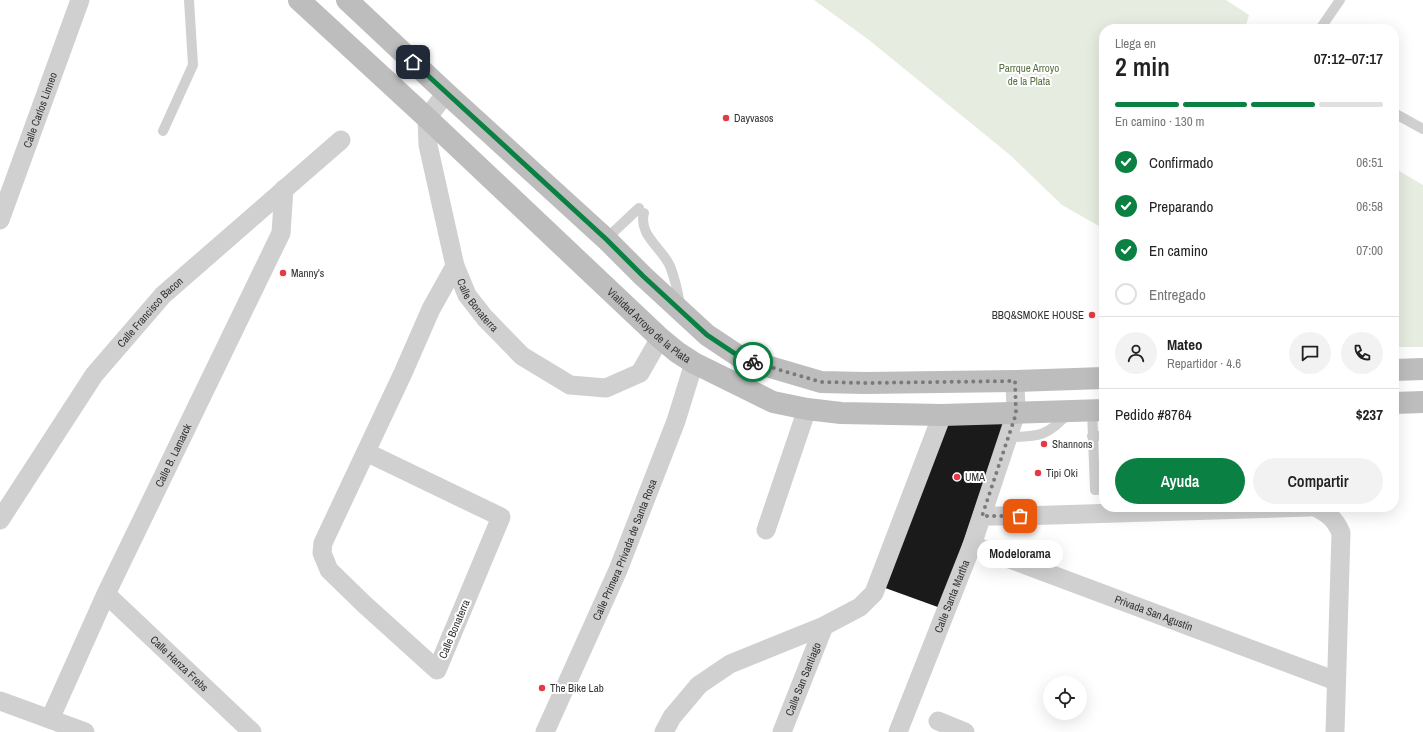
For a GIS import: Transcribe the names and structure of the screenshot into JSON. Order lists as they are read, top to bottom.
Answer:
{
  "streets": {
    "main road": ["Vialidad Arroyo de la Plata"],
    "street": [
      "Calle Carlos Linneo",
      "Calle Bonaterra",
      "Calle Francisco Bacon",
      "Calle B. Lamarck",
      "Calle Primera Privada de Santa Rosa",
      "Calle Santa Martha",
      "Privada San Agustín",
      "Calle Hanza Frebs",
      "Calle San Santiago"
    ]
  },
  "crossings": [
    ["Calle Bonaterra", "Vialidad Arroyo de la Plata"],
    ["Calle Francisco Bacon", "Calle B. Lamarck"],
    ["Vialidad Arroyo de la Plata", "Calle Primera Privada de Santa Rosa"],
    ["Vialidad Arroyo de la Plata", "Calle Santa Martha"],
    ["Calle B. Lamarck", "Calle Hanza Frebs"],
    ["Calle Santa Martha", "Privada San Agustín"]
  ],
  "parks": ["Parrque Arroyo de la Plata"],
  "places": [
    "Dayvasos",
    "Manny's",
    "BBQ&SMOKE HOUSE",
    "Shannons",
    "Tipi Oki",
    "UMA",
    "Modelorama",
    "The Bike Lab"
  ],
  "page": {
    "heading": ["2 min", "Llega en", "07:12–07:17"],
    "panel": [
      "Mateo",
      "Repartidor · 4.6",
      "Pedido #8764",
      "$237"
    ],
    "bar": "En camino · 130 m",
    "list": [
      ["Confirmado", "06:51"],
      ["Preparando", "06:58"],
      ["En camino", "07:00"],
      "Entregado"
    ],
    "buttons": ["Ayuda", "Compartir"],
    "bubble": "Modelorama"
  }
}
